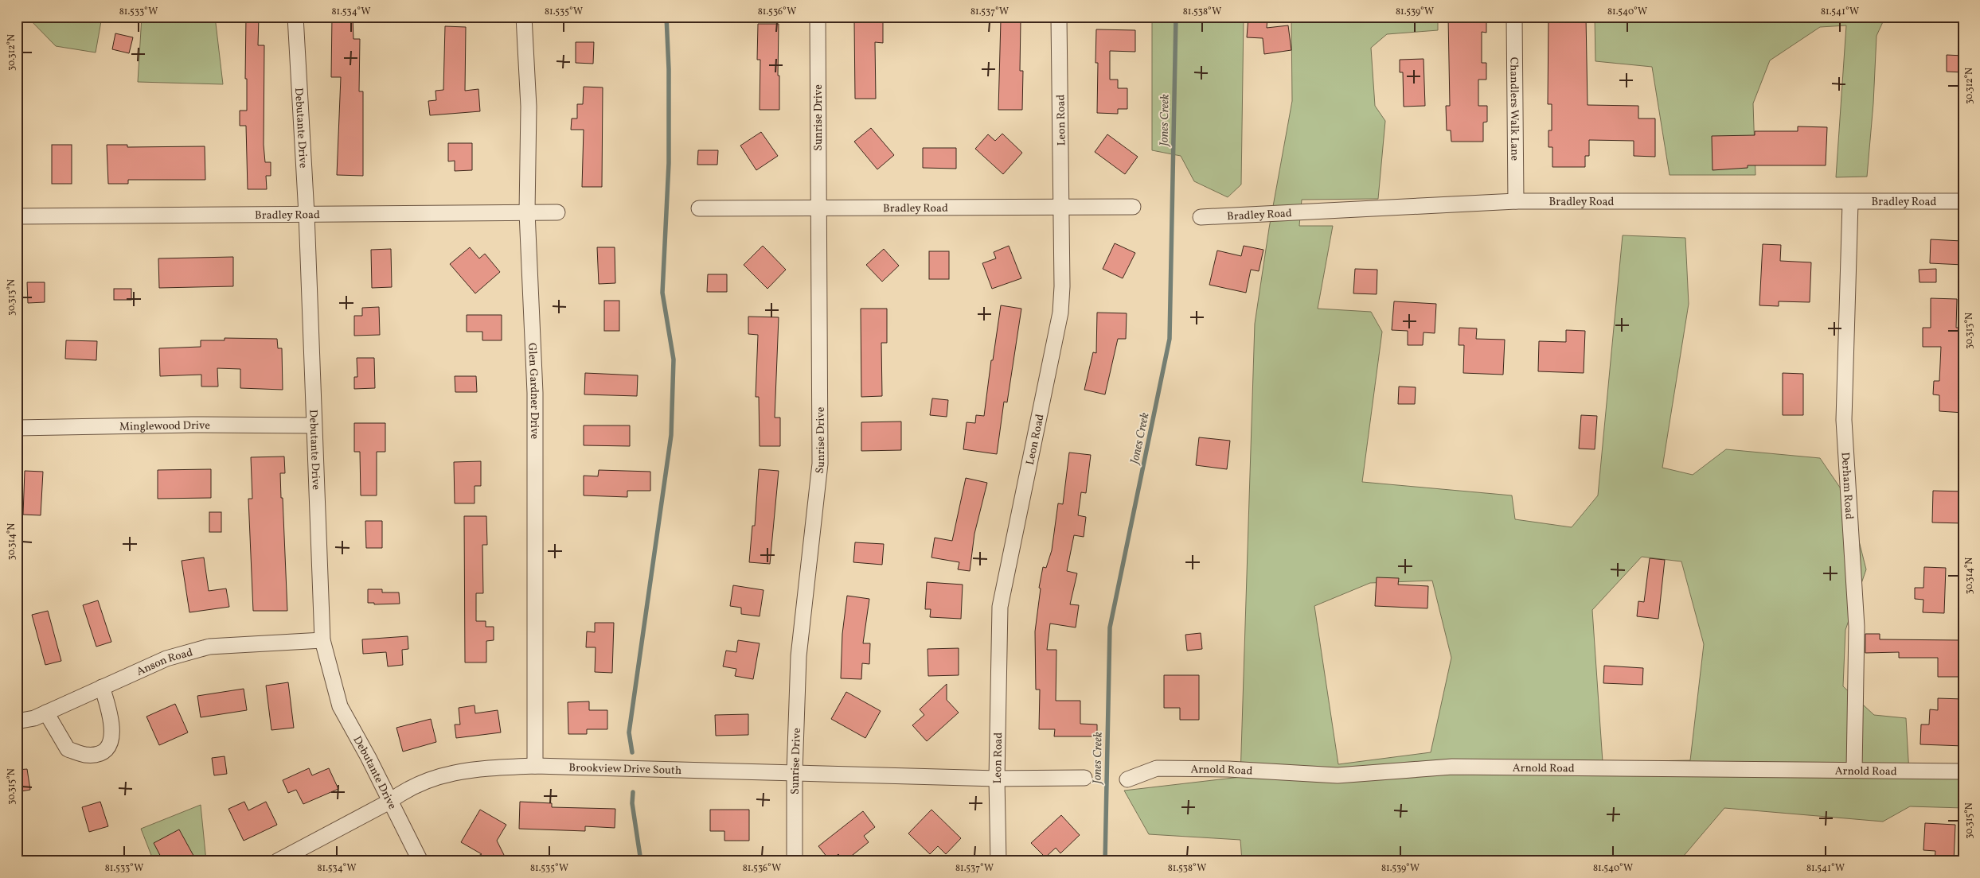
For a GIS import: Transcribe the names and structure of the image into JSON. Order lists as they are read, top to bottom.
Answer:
{
  "streets": {
    "street": [
      "Chandlers Walk Lane",
      "Sunrise Drive",
      "Leon Road",
      "Debutante Drive",
      "Bradley Road",
      "Glen Gardner Drive",
      "Minglewood Drive",
      "Derham Road",
      "Anson Road",
      "Arnold Road",
      "Brookview Drive South"
    ]
  },
  "crossings": [
    ["Chandlers Walk Lane", "Bradley Road"],
    ["Sunrise Drive", "Bradley Road"],
    ["Sunrise Drive", "Brookview Drive South"],
    ["Leon Road", "Bradley Road"],
    ["Leon Road", "Brookview Drive South"],
    ["Debutante Drive", "Bradley Road"],
    ["Debutante Drive", "Minglewood Drive"],
    ["Debutante Drive", "Anson Road"],
    ["Debutante Drive", "Brookview Drive South"],
    ["Bradley Road", "Glen Gardner Drive"],
    ["Bradley Road", "Derham Road"],
    ["Glen Gardner Drive", "Brookview Drive South"],
    ["Derham Road", "Arnold Road"]
  ],
  "water": ["Jones Creek"],
  "coordinates": [
    "81.533°W",
    "81.534°W",
    "81.535°W",
    "81.536°W",
    "81.537°W",
    "81.538°W",
    "81.539°W",
    "81.540°W",
    "81.541°W",
    "30.312°N",
    "30.313°N",
    "30.314°N",
    "30.315°N"
  ]
}
